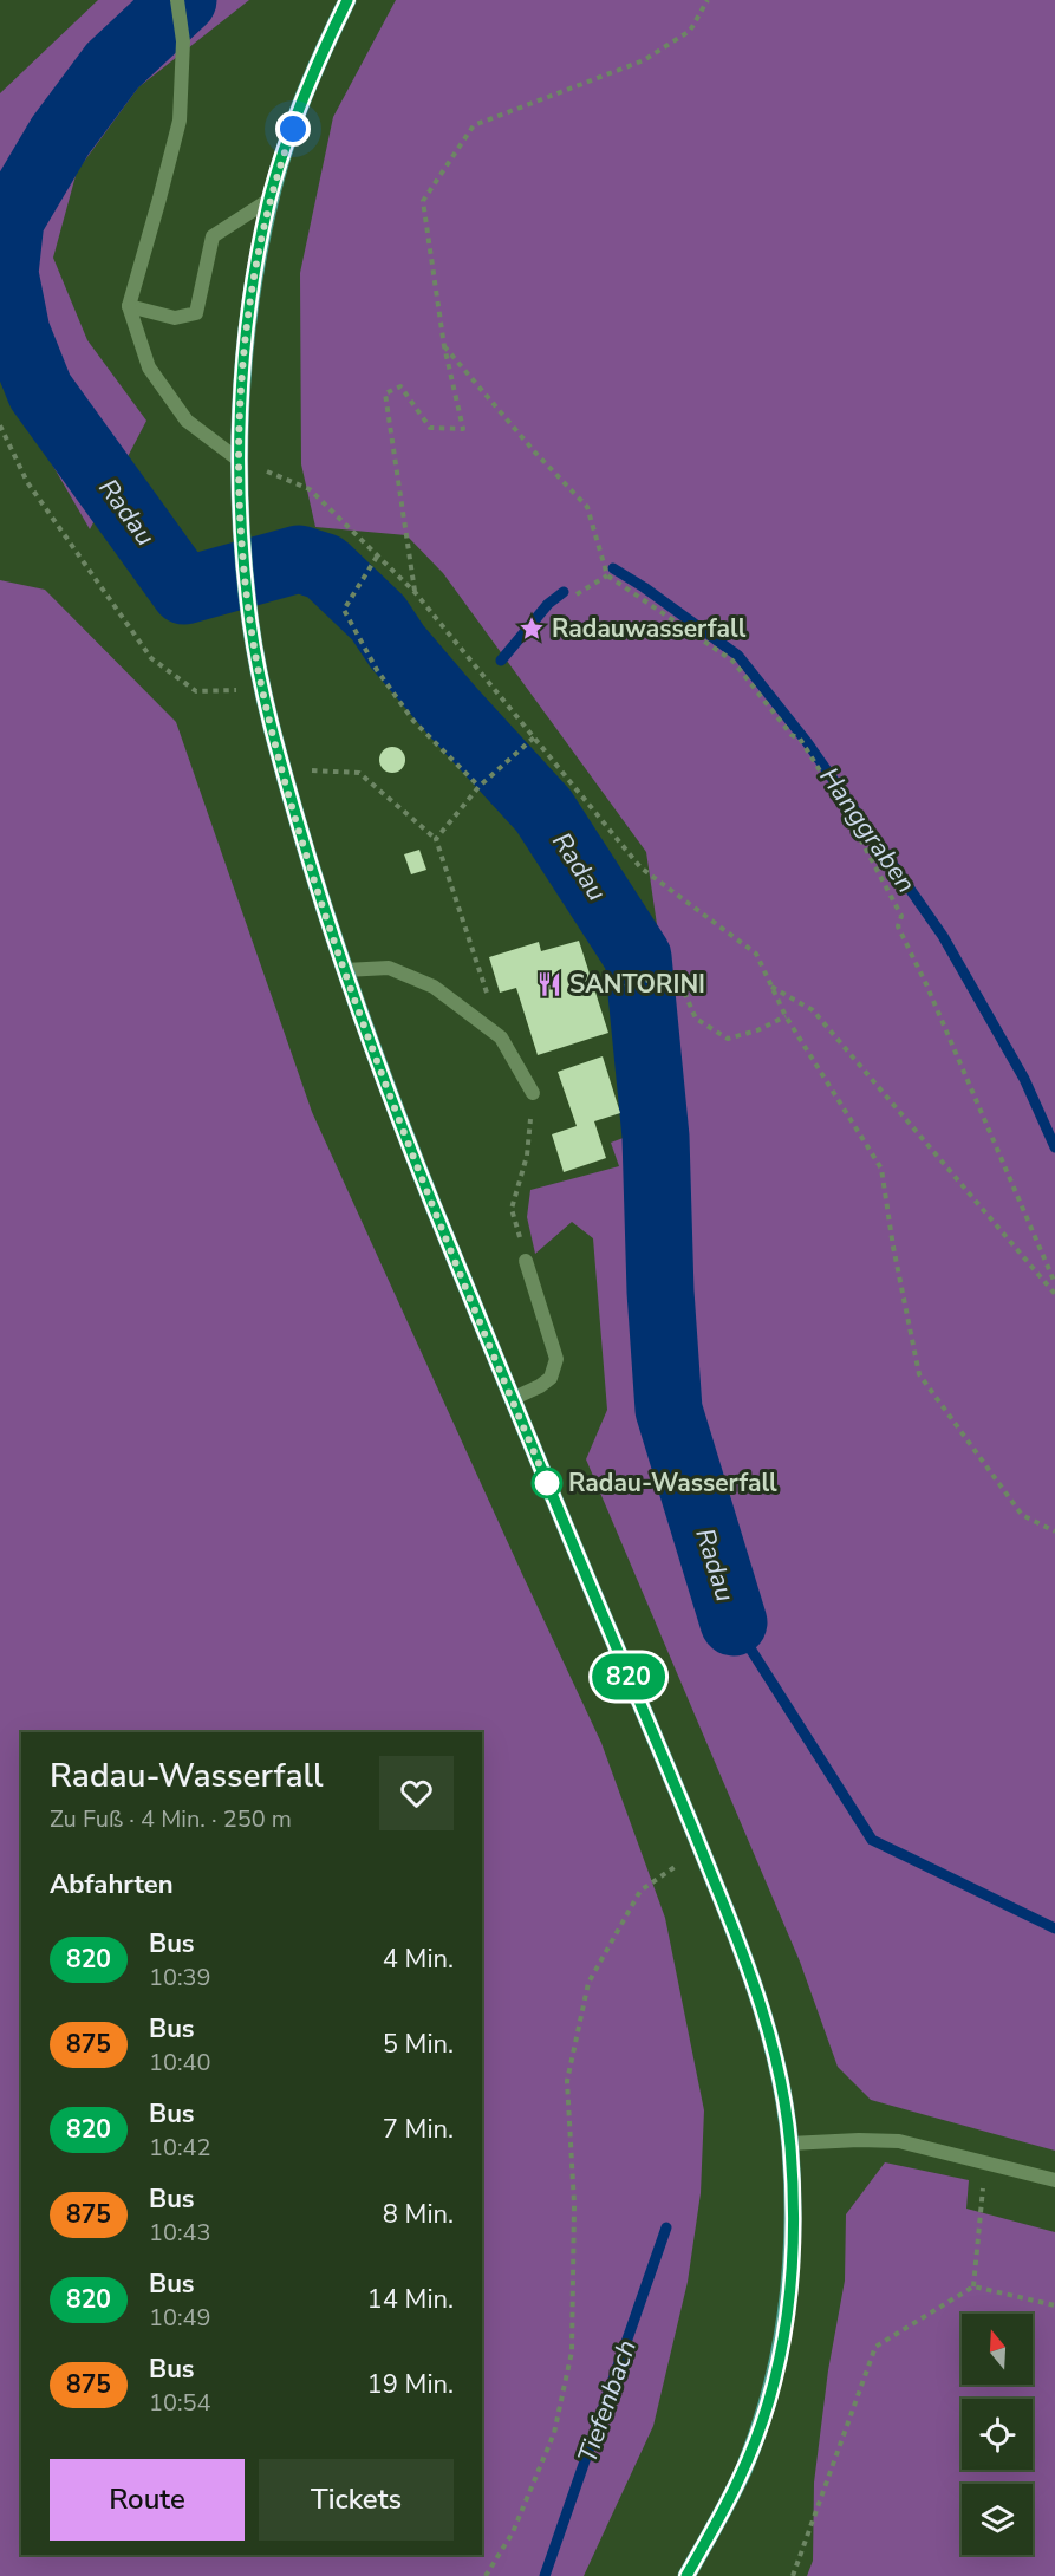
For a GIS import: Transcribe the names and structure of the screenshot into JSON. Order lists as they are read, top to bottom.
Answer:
{
  "water": ["Radau", "Hanggraben", "Tiefenbach"],
  "places": {
    "place": ["Radauwasserfall"],
    "restaurant": ["SANTORINI"],
    "other": ["Radau-Wasserfall"]
  },
  "lines": ["bus line 820"],
  "north": "top",
  "page": {
    "on_map": "820",
    "heading": [
      ["Radau-Wasserfall", "Zu Fuß · 4 Min. · 250 m"],
      "Abfahrten"
    ],
    "list": [
      {
        "mark": "820",
        "name": "Bus",
        "note": "10:39",
        "value": "4 Min."
      },
      {
        "mark": "875",
        "name": "Bus",
        "note": "10:40",
        "value": "5 Min."
      },
      {
        "mark": "820",
        "name": "Bus",
        "note": "10:42",
        "value": "7 Min."
      },
      {
        "mark": "875",
        "name": "Bus",
        "note": "10:43",
        "value": "8 Min."
      },
      {
        "mark": "820",
        "name": "Bus",
        "note": "10:49",
        "value": "14 Min."
      },
      {
        "mark": "875",
        "name": "Bus",
        "note": "10:54",
        "value": "19 Min."
      }
    ],
    "buttons": ["Route", "Tickets"]
  }
}
